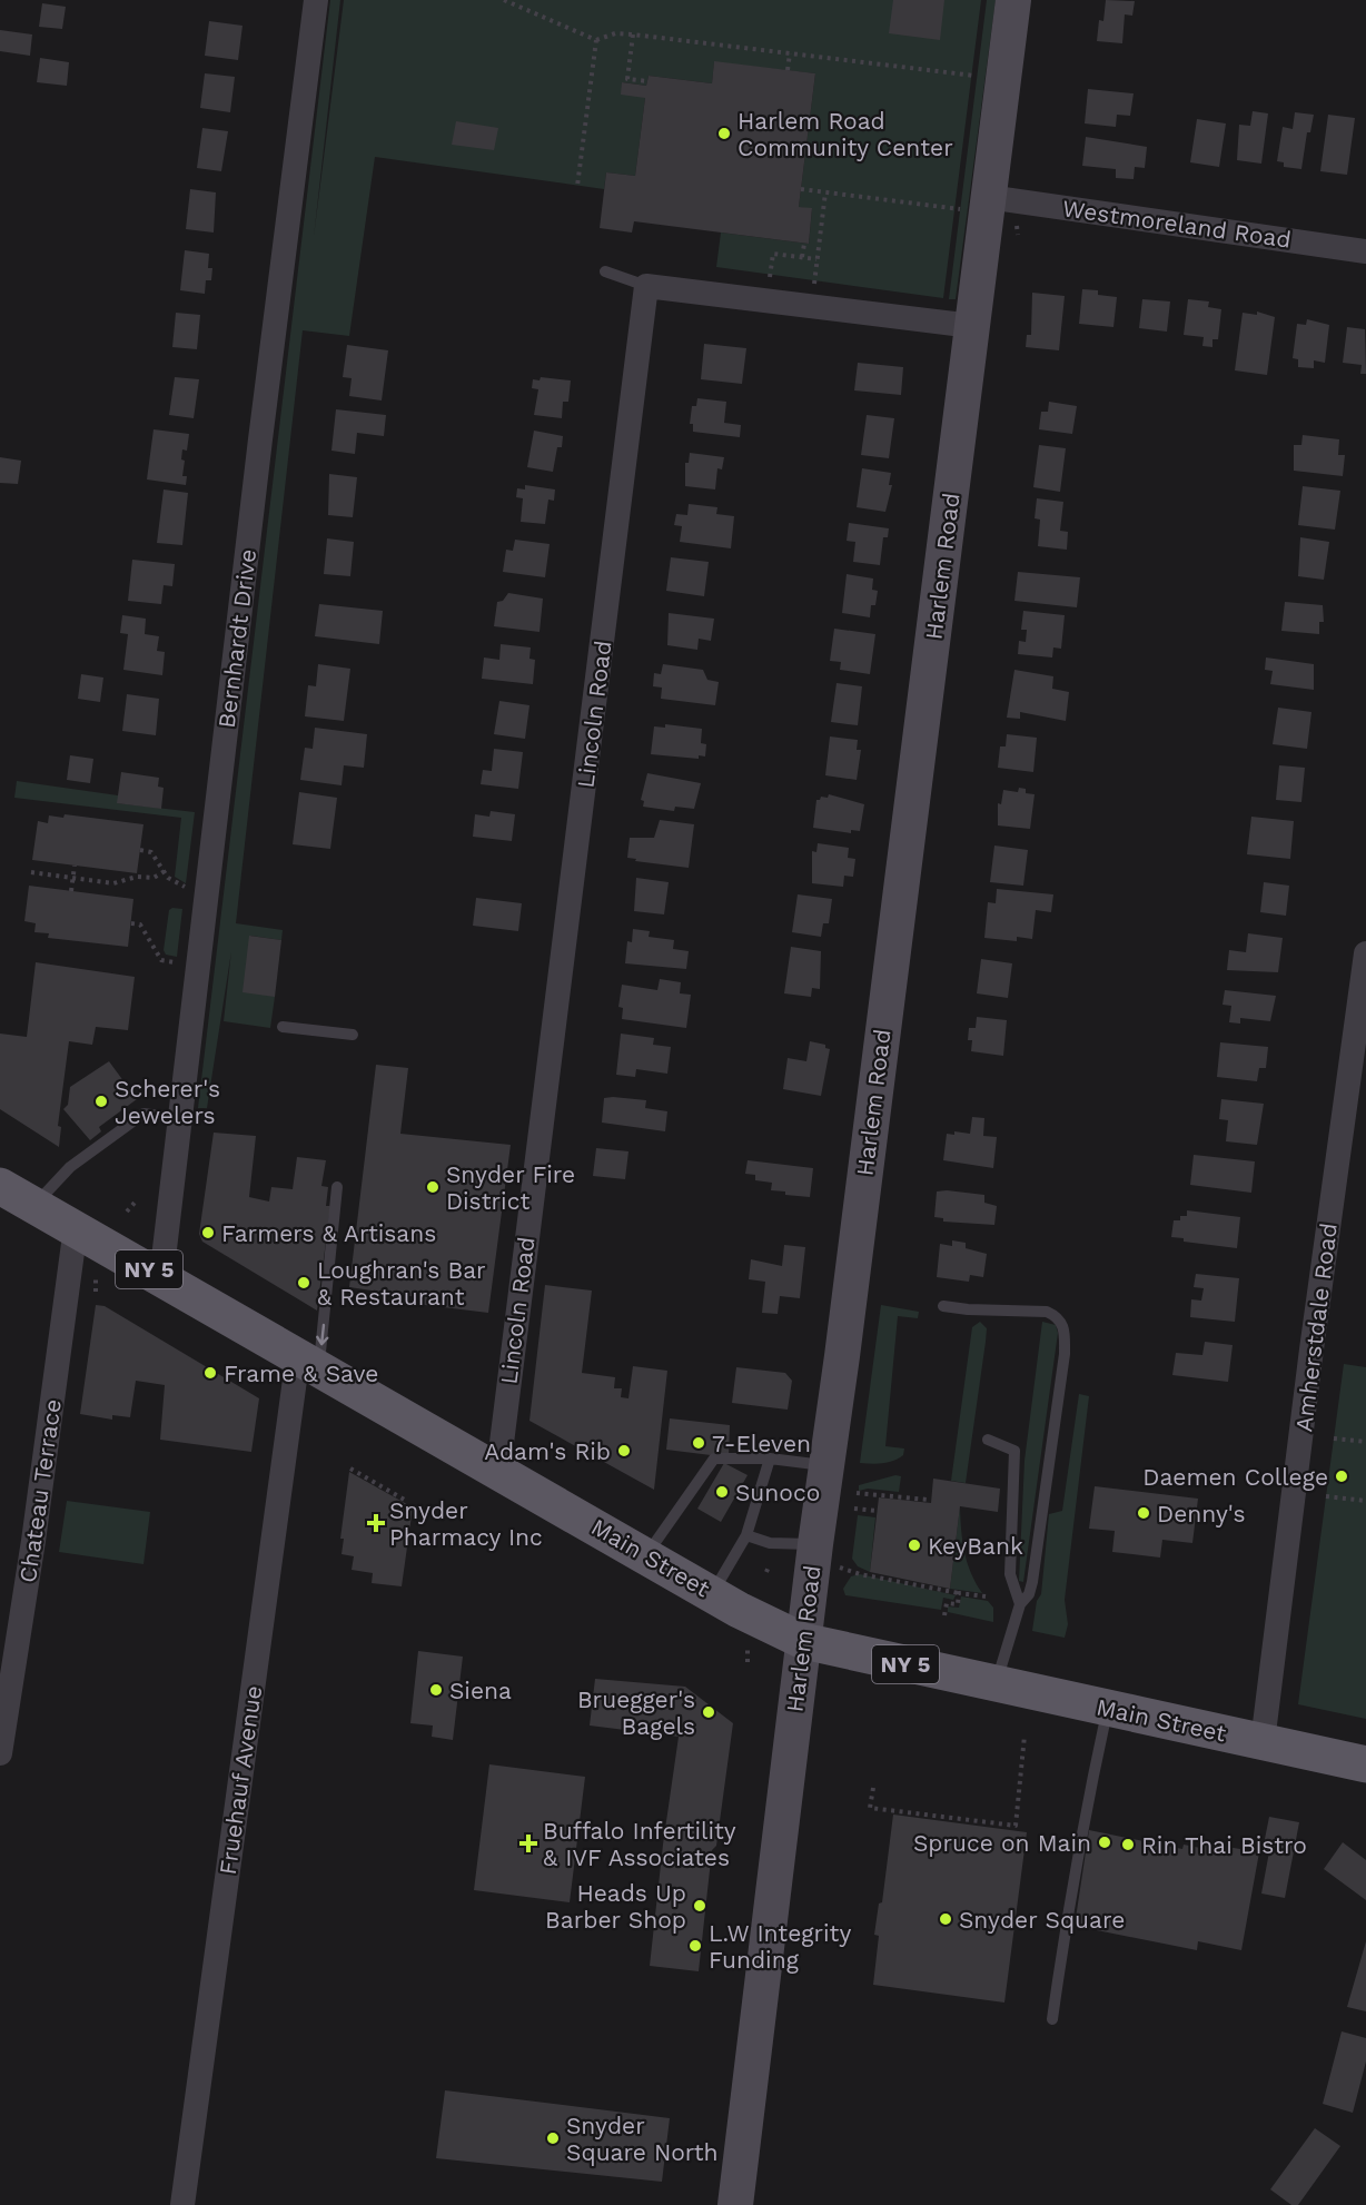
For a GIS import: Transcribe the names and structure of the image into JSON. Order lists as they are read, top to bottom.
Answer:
{
  "streets": {
    "main road": ["Harlem Road", "NY 5", "Main Street"],
    "street": [
      "Westmoreland Road",
      "Bernhardt Drive",
      "Lincoln Road",
      "Amherstdale Road",
      "Chateau Terrace",
      "Fruehauf Avenue"
    ]
  },
  "crossings": [
    ["Westmoreland Road", "Harlem Road"],
    ["Harlem Road", "Main Street"],
    ["Bernhardt Drive", "Main Street"],
    ["Lincoln Road", "Main Street"],
    ["Amherstdale Road", "Main Street"],
    ["Chateau Terrace", "Main Street"],
    ["Main Street", "Fruehauf Avenue"]
  ],
  "places": {
    "other": [
      "Harlem Road Community Center",
      "Scherer's Jewelers",
      "Snyder Fire District",
      "Farmers & Artisans",
      "Loughran's Bar & Restaurant",
      "Frame & Save",
      "7-Eleven",
      "Adam's Rib",
      "Daemen College",
      "Sunoco",
      "Denny's",
      "KeyBank",
      "Siena",
      "Bruegger's Bagels",
      "Spruce on Main",
      "Rin Thai Bistro",
      "Heads Up Barber Shop",
      "Snyder Square",
      "L.W Integrity Funding",
      "Snyder Square North"
    ],
    "health": ["Snyder Pharmacy Inc", "Buffalo Infertility & IVF Associates"]
  }
}
